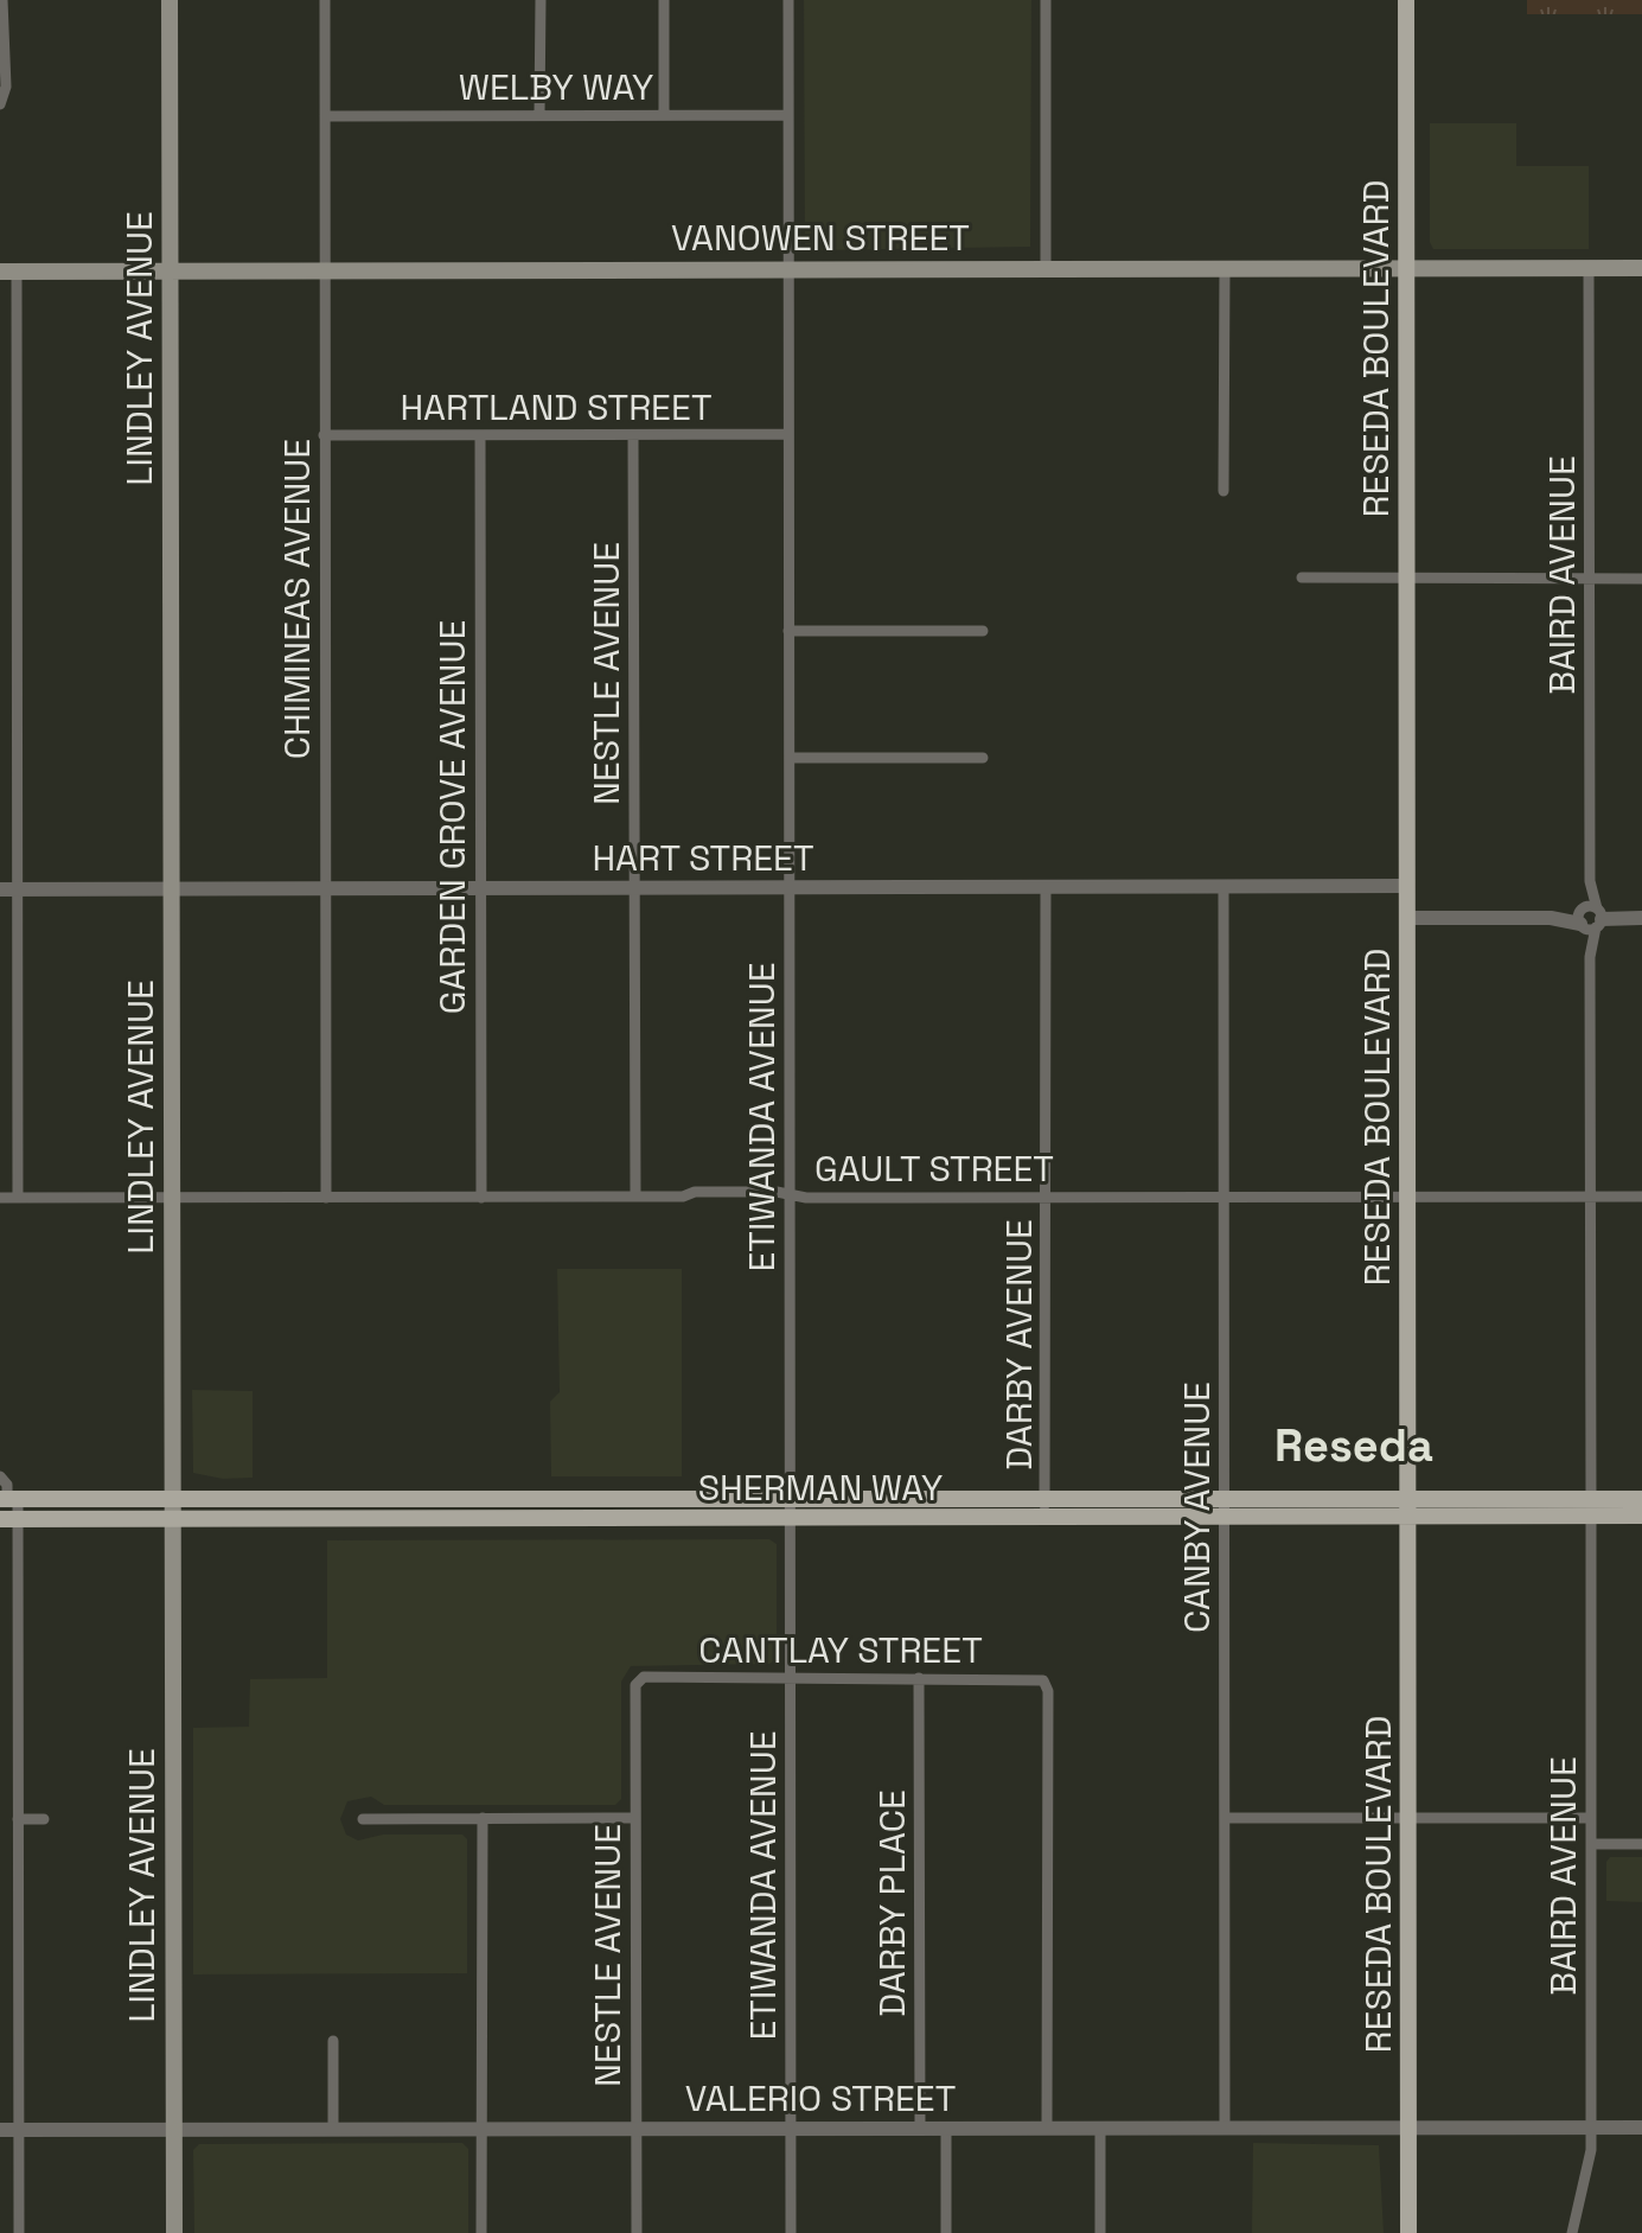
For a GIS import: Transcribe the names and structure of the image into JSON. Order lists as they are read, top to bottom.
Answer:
{
  "streets": {
    "main road": [
      "VANOWEN STREET",
      "LINDLEY AVENUE",
      "RESEDA BOULEVARD",
      "SHERMAN WAY"
    ],
    "street": [
      "WELBY WAY",
      "HARTLAND STREET",
      "BAIRD AVENUE",
      "CHIMINEAS AVENUE",
      "NESTLE AVENUE",
      "GARDEN GROVE AVENUE",
      "HART STREET",
      "ETIWANDA AVENUE",
      "GAULT STREET",
      "DARBY AVENUE",
      "CANBY AVENUE",
      "CANTLAY STREET",
      "DARBY PLACE",
      "VALERIO STREET"
    ]
  },
  "crossings": [
    ["WELBY WAY", "CHIMINEAS AVENUE"],
    ["WELBY WAY", "ETIWANDA AVENUE"],
    ["VANOWEN STREET", "LINDLEY AVENUE"],
    ["VANOWEN STREET", "RESEDA BOULEVARD"],
    ["VANOWEN STREET", "BAIRD AVENUE"],
    ["VANOWEN STREET", "CHIMINEAS AVENUE"],
    ["VANOWEN STREET", "ETIWANDA AVENUE"],
    ["LINDLEY AVENUE", "HART STREET"],
    ["LINDLEY AVENUE", "GAULT STREET"],
    ["LINDLEY AVENUE", "SHERMAN WAY"],
    ["LINDLEY AVENUE", "VALERIO STREET"],
    ["RESEDA BOULEVARD", "HART STREET"],
    ["RESEDA BOULEVARD", "GAULT STREET"],
    ["RESEDA BOULEVARD", "SHERMAN WAY"],
    ["RESEDA BOULEVARD", "VALERIO STREET"],
    ["HARTLAND STREET", "CHIMINEAS AVENUE"],
    ["HARTLAND STREET", "NESTLE AVENUE"],
    ["HARTLAND STREET", "GARDEN GROVE AVENUE"],
    ["HARTLAND STREET", "ETIWANDA AVENUE"],
    ["BAIRD AVENUE", "GAULT STREET"],
    ["BAIRD AVENUE", "SHERMAN WAY"],
    ["BAIRD AVENUE", "VALERIO STREET"],
    ["CHIMINEAS AVENUE", "HART STREET"],
    ["CHIMINEAS AVENUE", "GAULT STREET"],
    ["NESTLE AVENUE", "HART STREET"],
    ["NESTLE AVENUE", "GAULT STREET"],
    ["NESTLE AVENUE", "CANTLAY STREET"],
    ["NESTLE AVENUE", "VALERIO STREET"],
    ["GARDEN GROVE AVENUE", "HART STREET"],
    ["GARDEN GROVE AVENUE", "GAULT STREET"],
    ["HART STREET", "ETIWANDA AVENUE"],
    ["HART STREET", "DARBY AVENUE"],
    ["HART STREET", "CANBY AVENUE"],
    ["ETIWANDA AVENUE", "GAULT STREET"],
    ["ETIWANDA AVENUE", "SHERMAN WAY"],
    ["ETIWANDA AVENUE", "CANTLAY STREET"],
    ["ETIWANDA AVENUE", "VALERIO STREET"],
    ["GAULT STREET", "DARBY AVENUE"],
    ["GAULT STREET", "CANBY AVENUE"],
    ["DARBY AVENUE", "SHERMAN WAY"],
    ["SHERMAN WAY", "CANBY AVENUE"],
    ["CANBY AVENUE", "VALERIO STREET"],
    ["CANTLAY STREET", "DARBY PLACE"],
    ["CANTLAY STREET", "VALERIO STREET"],
    ["DARBY PLACE", "VALERIO STREET"]
  ],
  "districts": ["Reseda"]
}
